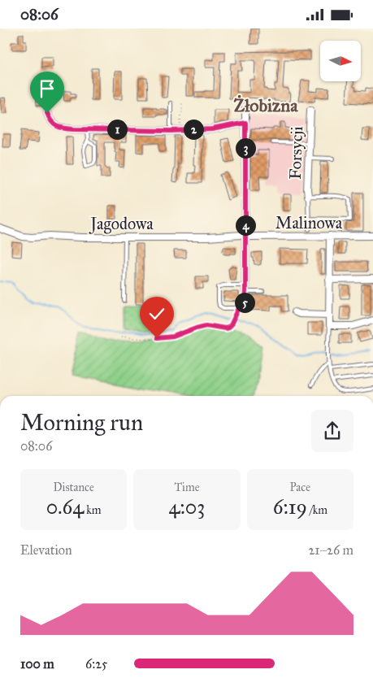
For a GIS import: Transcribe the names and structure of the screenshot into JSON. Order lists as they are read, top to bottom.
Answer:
{
  "streets": {
    "street": ["Forsycji", "Malinowa", "Jagodowa"]
  },
  "crossings": [
    ["Malinowa", "Jagodowa"]
  ],
  "districts": ["Żłobizna"],
  "north": "right",
  "page": {
    "status": "08:06",
    "pins": [
      "1",
      "2",
      "3",
      "4",
      "5"
    ],
    "heading": ["Morning run", "08:06"],
    "stats": [
      ["Distance", "0.64 km"],
      ["Time", "4:03"],
      ["Pace", "6:19 /km"]
    ],
    "chart": ["Elevation", "21–26 m"],
    "list": [
      {
        "name": "100 m",
        "note": "6:25"
      }
    ]
  }
}
